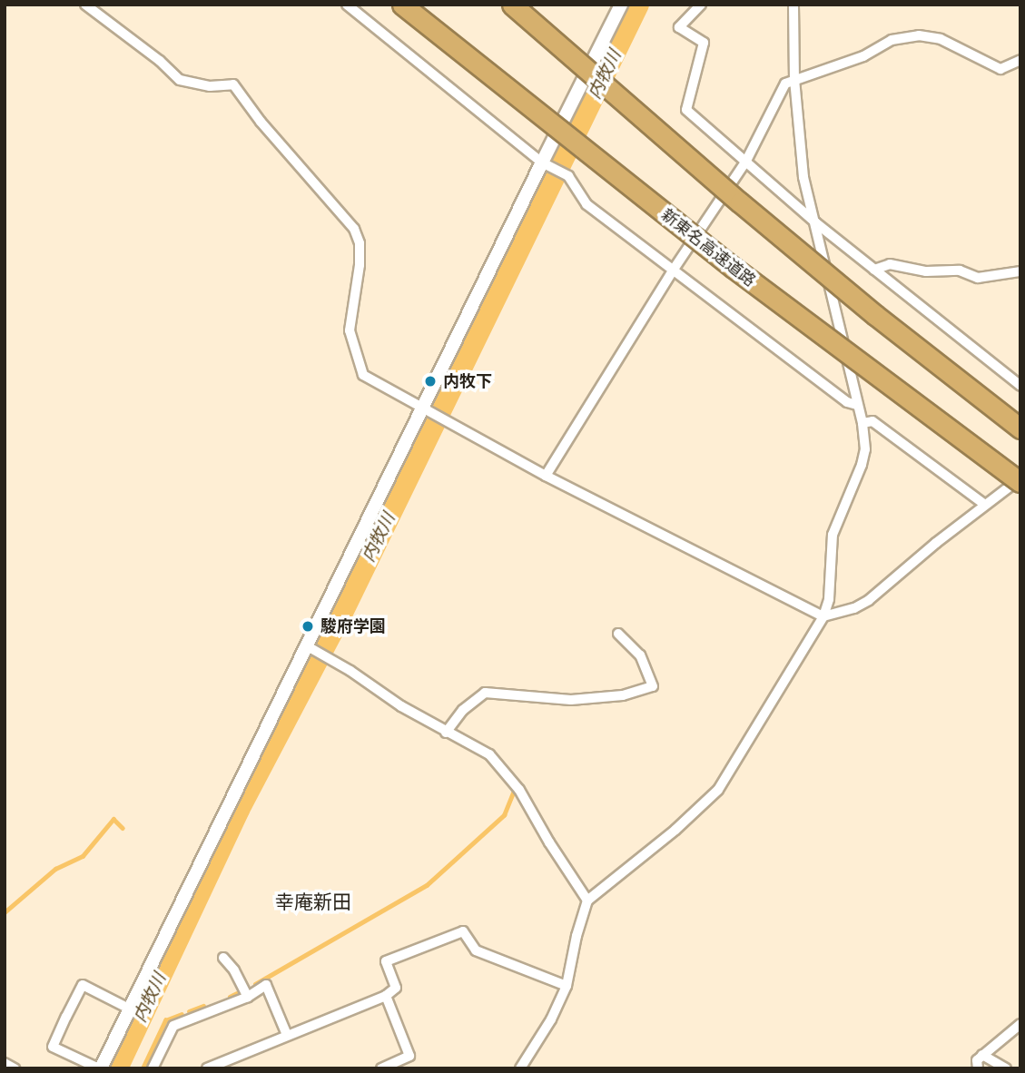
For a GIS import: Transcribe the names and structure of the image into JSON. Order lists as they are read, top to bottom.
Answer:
{
  "streets": {
    "highway": ["新東名高速道路"]
  },
  "districts": ["幸庵新田"],
  "water": ["内牧川"],
  "places": ["内牧下", "駿府学園"]
}
